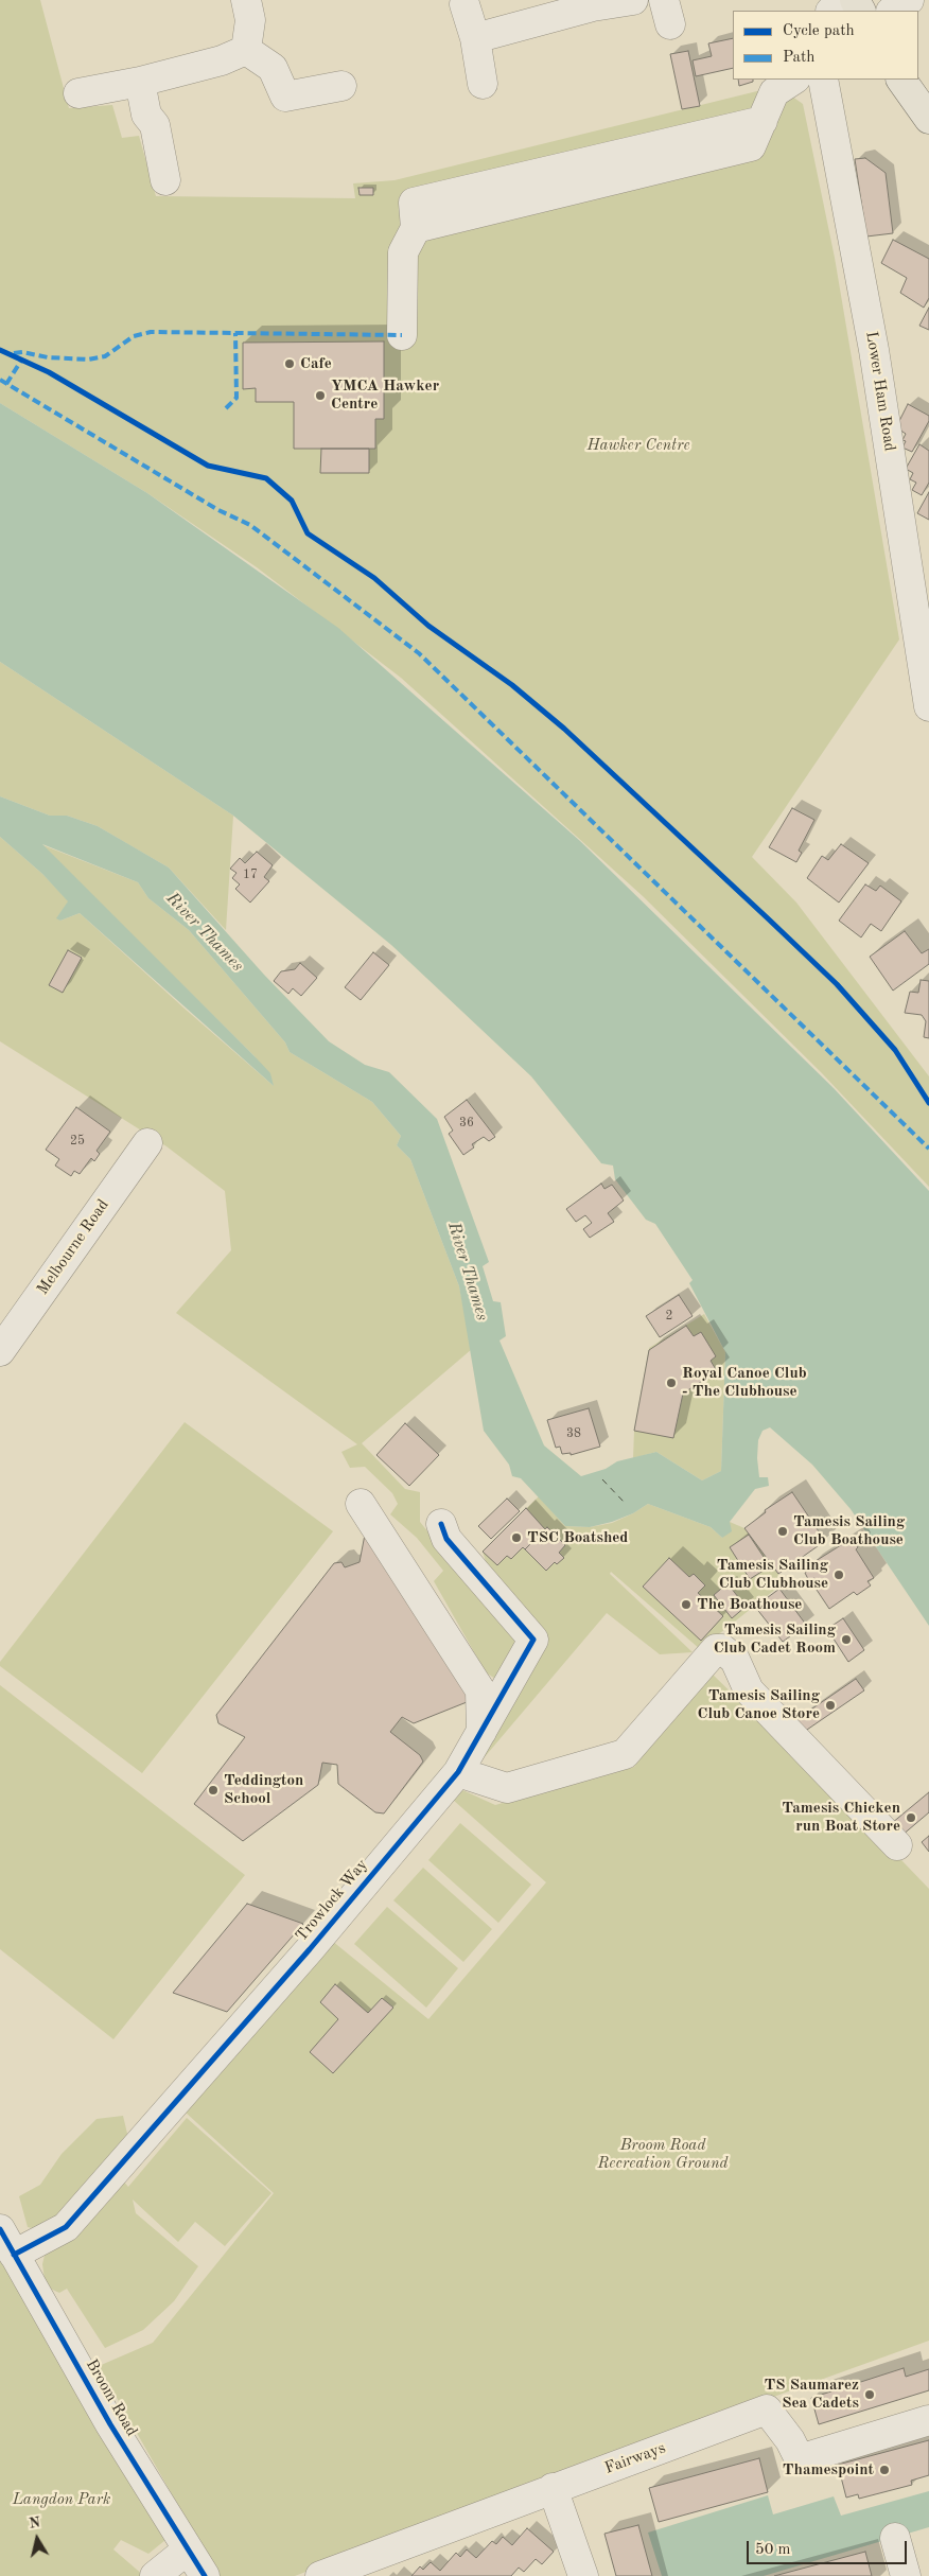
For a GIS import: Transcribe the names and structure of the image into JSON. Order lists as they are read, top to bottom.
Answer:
{
  "streets": {
    "street": [
      "Lower Ham Road",
      "Melbourne Road",
      "Trowlock Way",
      "Broom Road",
      "Fairways"
    ]
  },
  "crossings": [
    ["Trowlock Way", "Broom Road"]
  ],
  "water": ["River Thames"],
  "parks": ["Hawker Centre", "Broom Road Recreation Ground", "Langdon Park"],
  "places": [
    "Cafe",
    "YMCA Hawker Centre",
    "Royal Canoe Club - The Clubhouse",
    "Tamesis Sailing Club Boathouse",
    "TSC Boatshed",
    "Tamesis Sailing Club Clubhouse",
    "The Boathouse",
    "Tamesis Sailing Club Cadet Room",
    "Tamesis Sailing Club Canoe Store",
    "Teddington School",
    "Tamesis Chicken run Boat Store",
    "TS Saumarez Sea Cadets",
    "Thamespoint"
  ],
  "house_numbers": [
    "17",
    "36",
    "25",
    "2",
    "38"
  ],
  "legend": ["Cycle path", "Path"],
  "scale_bar": "50 m",
  "north": "top"
}
